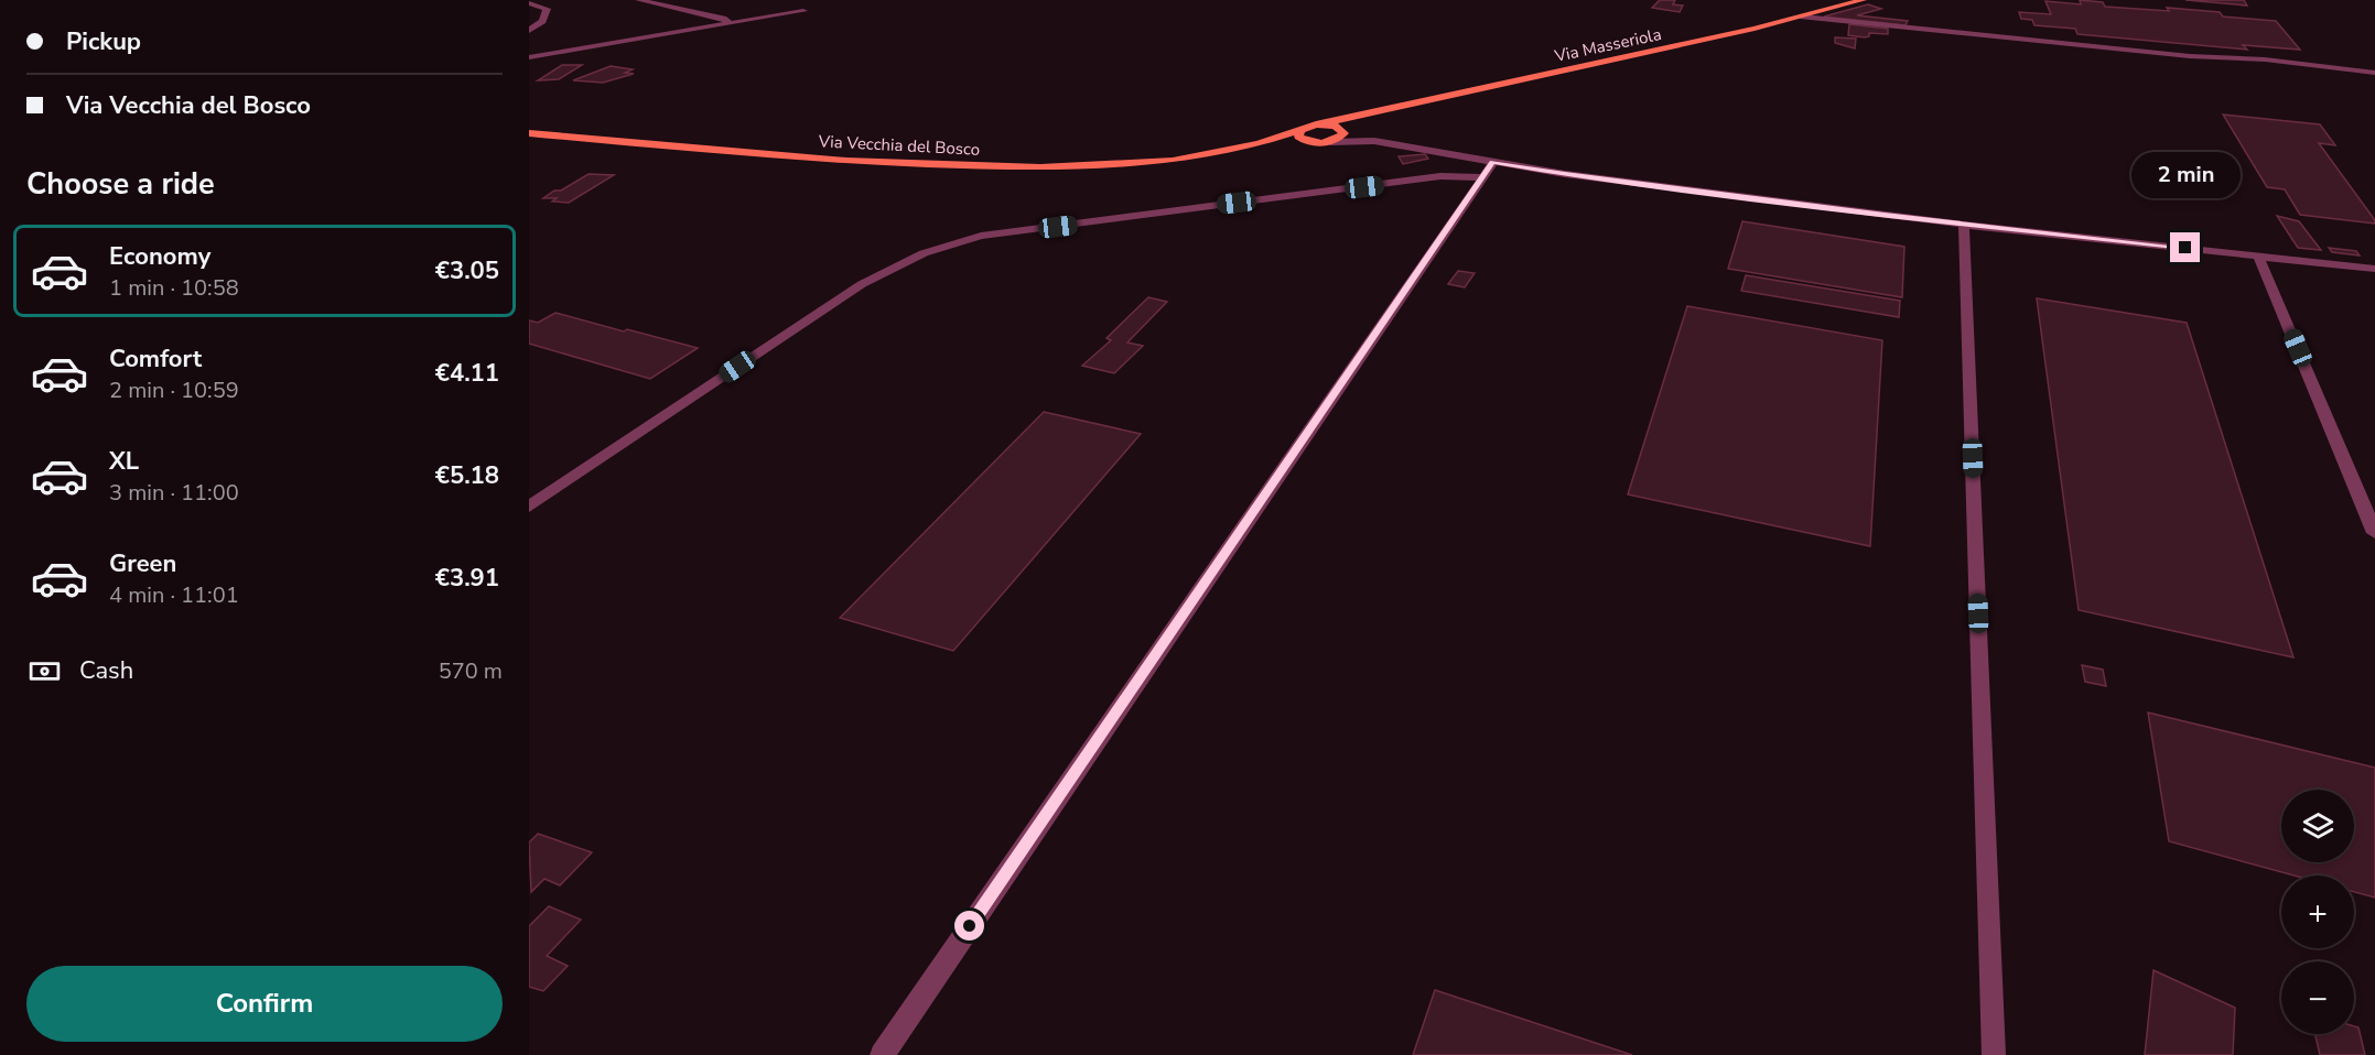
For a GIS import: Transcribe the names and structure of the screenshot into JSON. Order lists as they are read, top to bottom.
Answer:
{
  "streets": {
    "main road": ["Via Masseriola", "Via Vecchia del Bosco"]
  },
  "crossings": [
    ["Via Masseriola", "Via Vecchia del Bosco"]
  ],
  "page": {
    "banner": ["Pickup", "Via Vecchia del Bosco"],
    "heading": "Choose a ride",
    "bubble": "2 min",
    "list": [
      {
        "name": "Economy",
        "note": "1 min · 10:58",
        "value": "€3.05"
      },
      {
        "name": "Comfort",
        "note": "2 min · 10:59",
        "value": "€4.11"
      },
      {
        "name": "XL",
        "note": "3 min · 11:00",
        "value": "€5.18"
      },
      {
        "name": "Green",
        "note": "4 min · 11:01",
        "value": "€3.91"
      }
    ],
    "pay": ["Cash", "570 m"],
    "map_buttons": ["+", "−"],
    "buttons": "Confirm"
  }
}
